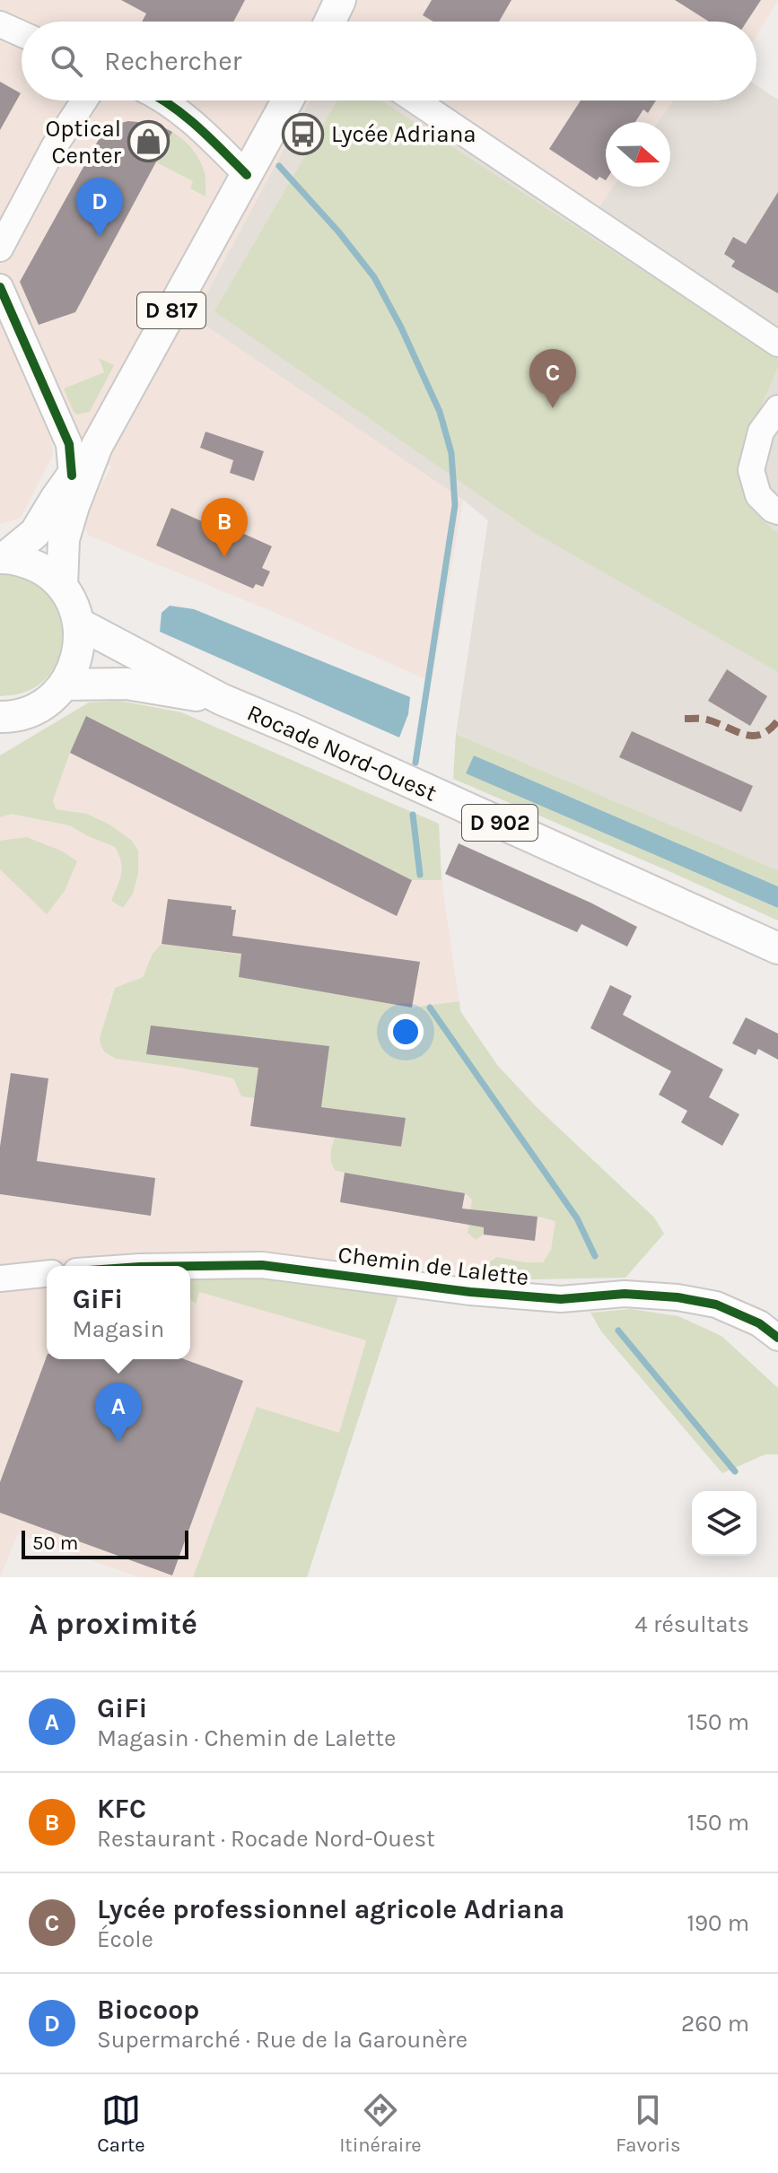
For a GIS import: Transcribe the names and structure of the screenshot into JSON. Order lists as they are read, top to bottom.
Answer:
{
  "streets": {
    "main road": ["D 817", "Rocade Nord-Ouest", "D 902"],
    "street": ["Chemin de Lalette"]
  },
  "places": {
    "bus stop": ["Lycée Adriana"],
    "shop": ["Optical Center"]
  },
  "scale_bar": "50 m",
  "north": "right",
  "page": {
    "search": "Rechercher",
    "pins": [
      "D",
      "C",
      "B",
      "A"
    ],
    "popup": ["GiFi", "Magasin"],
    "scale": "50 m",
    "heading": ["À proximité", "4 résultats"],
    "list": [
      {
        "mark": "A",
        "name": "GiFi",
        "note": "Magasin · Chemin de Lalette",
        "value": "150 m"
      },
      {
        "mark": "B",
        "name": "KFC",
        "note": "Restaurant · Rocade Nord-Ouest",
        "value": "150 m"
      },
      {
        "mark": "C",
        "name": "Lycée professionnel agricole Adriana",
        "note": "École",
        "value": "190 m"
      },
      {
        "mark": "D",
        "name": "Biocoop",
        "note": "Supermarché · Rue de la Garounère",
        "value": "260 m"
      }
    ],
    "nav": ["Carte", "Itinéraire", "Favoris"]
  }
}
